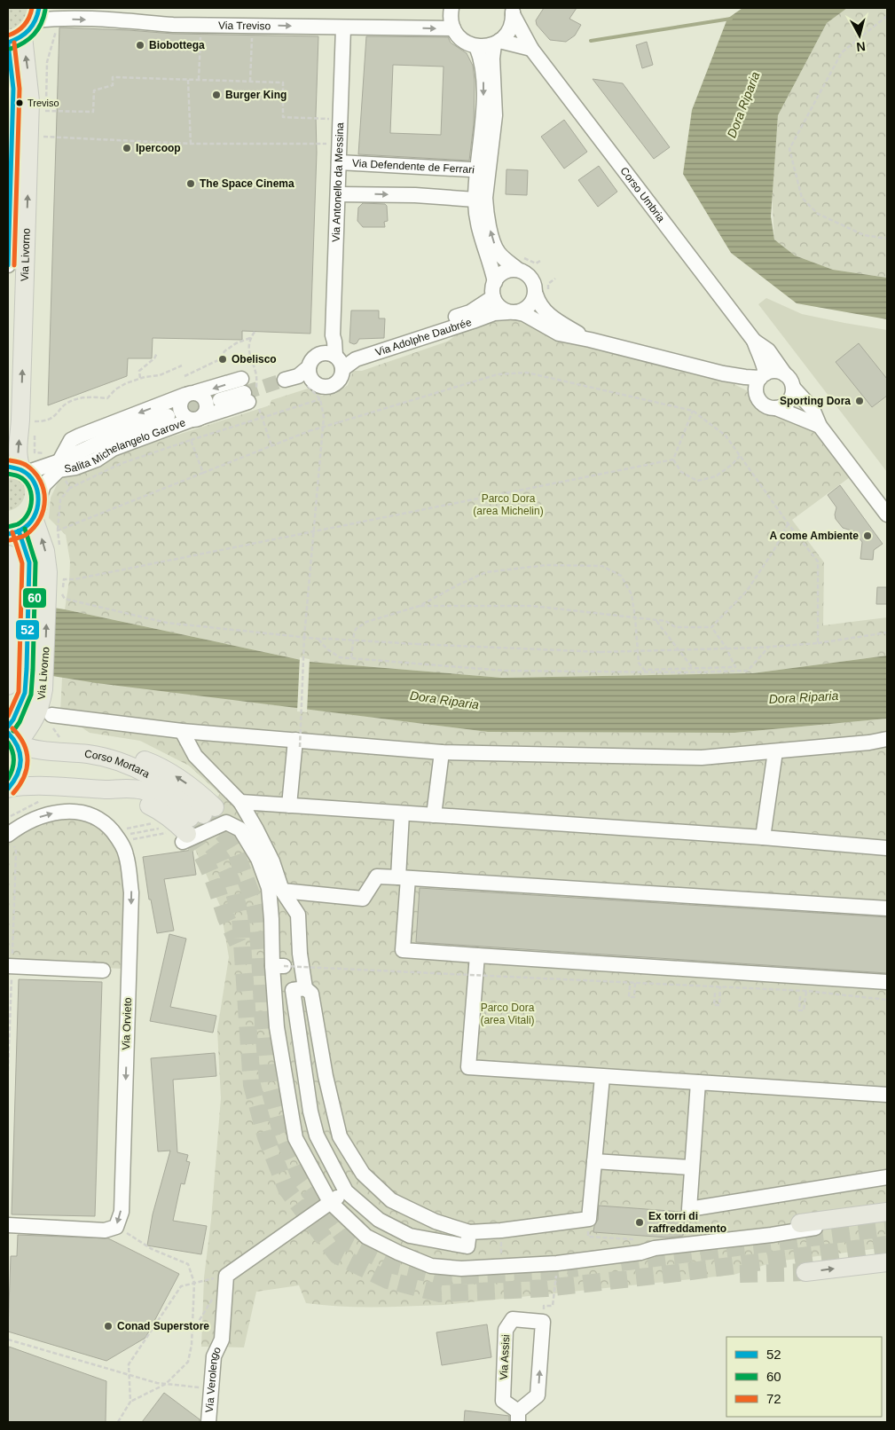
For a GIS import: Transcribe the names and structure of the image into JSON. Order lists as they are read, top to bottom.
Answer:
{
  "streets": {
    "main road": ["Via Livorno", "Corso Mortara"],
    "street": [
      "Via Treviso",
      "Via Defendente de Ferrari",
      "Via Antonello da Messina",
      "Corso Umbria",
      "Via Adolphe Daubrée",
      "Salita Michelangelo Garove",
      "Via Orvieto",
      "Via Assisi",
      "Via Verolengo"
    ]
  },
  "crossings": [
    ["Via Treviso", "Via Antonello da Messina"],
    ["Via Defendente de Ferrari", "Via Antonello da Messina"],
    ["Via Antonello da Messina", "Via Adolphe Daubrée"],
    ["Via Livorno", "Salita Michelangelo Garove"],
    ["Via Livorno", "Corso Mortara"]
  ],
  "one_way": ["Via Treviso", "Via Assisi"],
  "water": ["Dora Riparia"],
  "parks": ["Parco Dora (area Michelin)", "Parco Dora (area Vitali)"],
  "places": [
    "Biobottega",
    "Burger King",
    "Treviso",
    "Ipercoop",
    "The Space Cinema",
    "Obelisco",
    "Sporting Dora",
    "A come Ambiente",
    "Ex torri di raffreddamento",
    "Conad Superstore"
  ],
  "lines": ["transit line 52", "transit line 72", "transit line 60"],
  "legend": ["52", "60", "72"],
  "north": "bottom"
}
